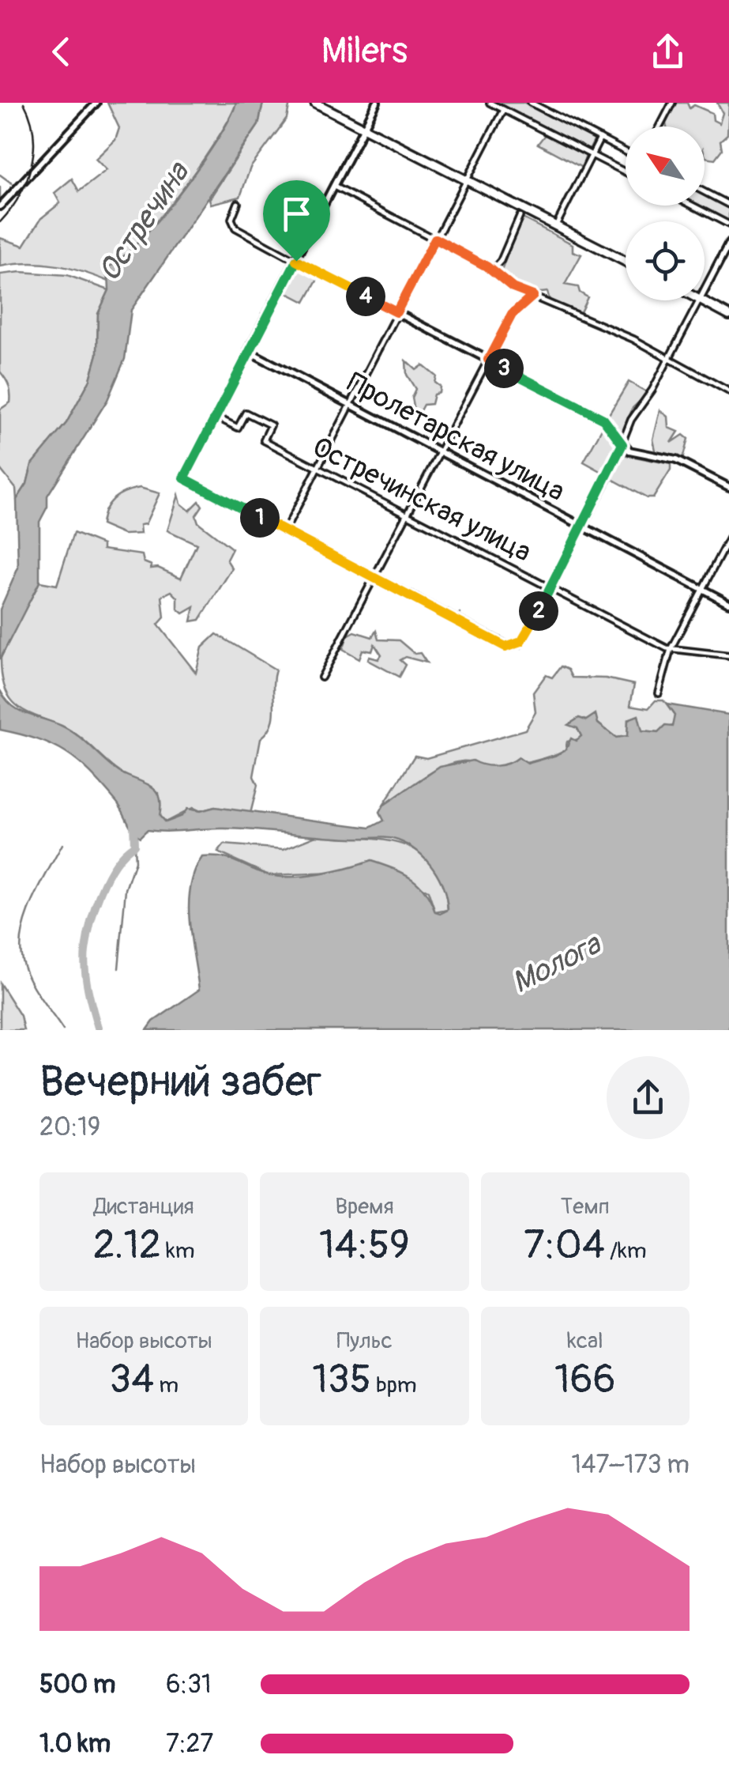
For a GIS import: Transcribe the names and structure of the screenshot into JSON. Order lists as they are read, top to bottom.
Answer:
{
  "streets": {
    "street": ["Пролетарская улица", "Остречинская улица"]
  },
  "water": ["Остречина", "Молога"],
  "north": "top left",
  "page": {
    "header": "Milers",
    "pins": [
      "4",
      "3",
      "1",
      "2"
    ],
    "heading": ["Вечерний забег", "20:19"],
    "stats": [
      ["Дистанция", "2.12 km"],
      ["Время", "14:59"],
      ["Темп", "7:04 /km"],
      ["Набор высоты", "34 m"],
      ["Пульс", "135 bpm"],
      ["kcal", "166"]
    ],
    "chart": ["Набор высоты", "147–173 m"],
    "list": [
      {
        "name": "500 m",
        "note": "6:31"
      },
      {
        "name": "1.0 km",
        "note": "7:27"
      }
    ]
  }
}
